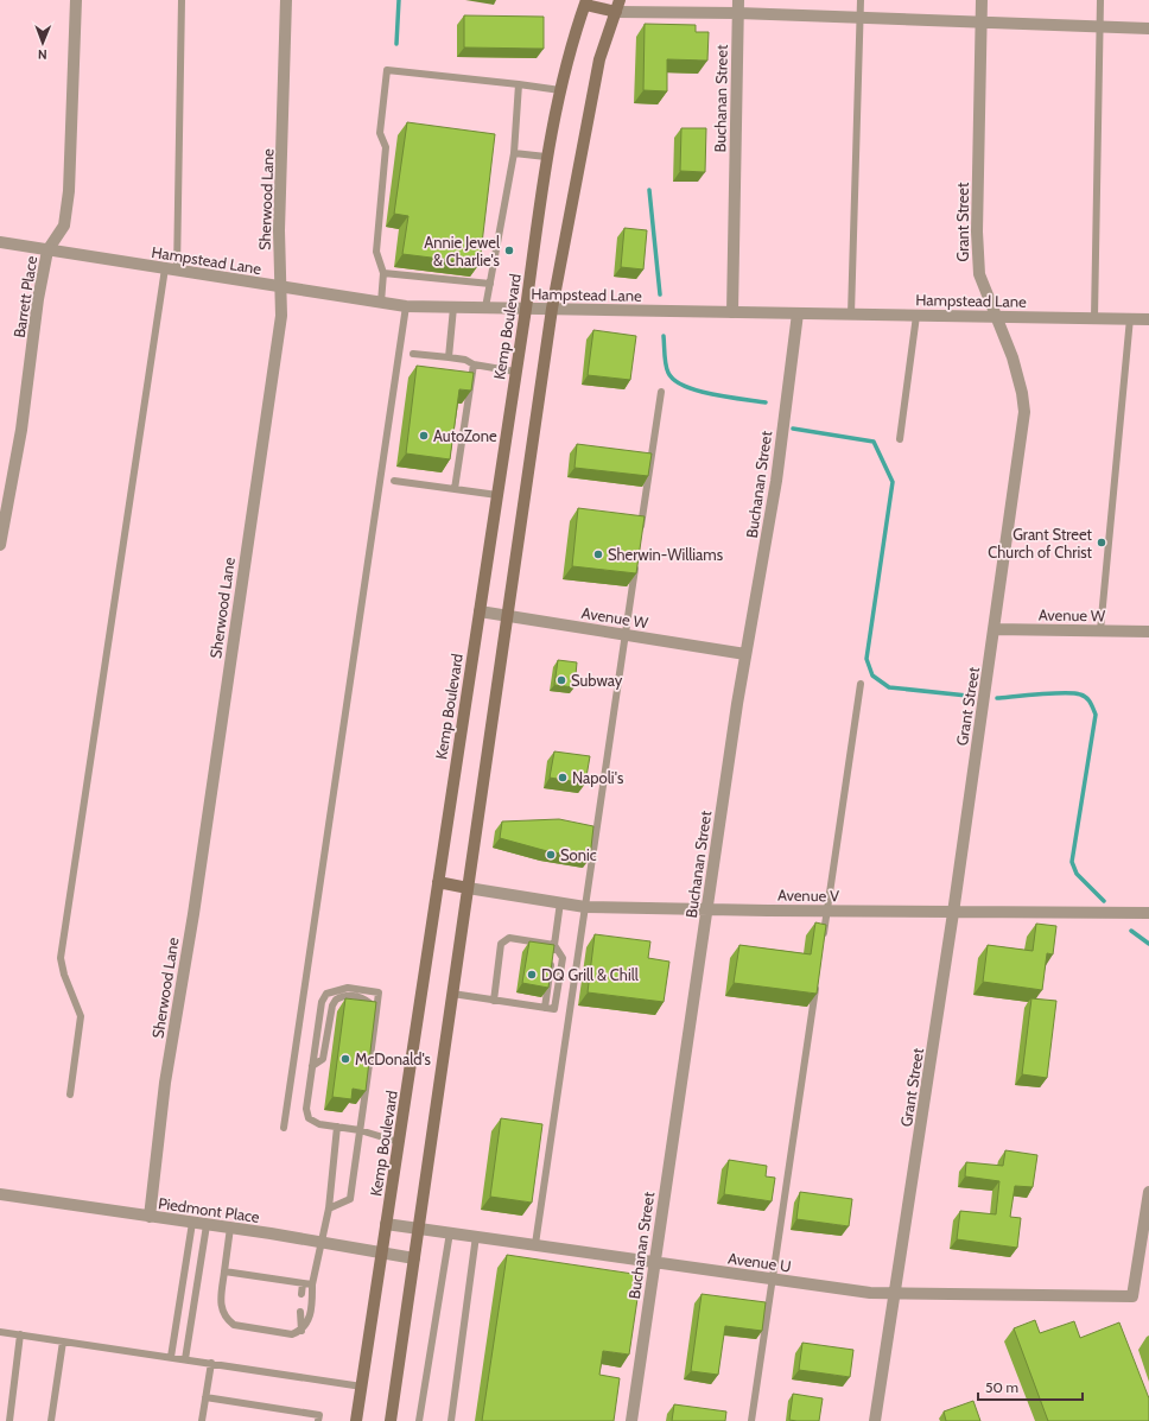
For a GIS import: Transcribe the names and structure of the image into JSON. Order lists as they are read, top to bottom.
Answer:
{
  "streets": {
    "main road": ["Kemp Boulevard"],
    "street": [
      "Buchanan Street",
      "Sherwood Lane",
      "Grant Street",
      "Hampstead Lane",
      "Barrett Place",
      "Avenue W",
      "Avenue V",
      "Piedmont Place",
      "Avenue U"
    ]
  },
  "crossings": [
    ["Buchanan Street", "Hampstead Lane"],
    ["Buchanan Street", "Avenue W"],
    ["Buchanan Street", "Avenue V"],
    ["Buchanan Street", "Avenue U"],
    ["Sherwood Lane", "Hampstead Lane"],
    ["Sherwood Lane", "Piedmont Place"],
    ["Grant Street", "Hampstead Lane"],
    ["Grant Street", "Avenue W"],
    ["Grant Street", "Avenue V"],
    ["Grant Street", "Avenue U"],
    ["Hampstead Lane", "Barrett Place"],
    ["Hampstead Lane", "Kemp Boulevard"],
    ["Kemp Boulevard", "Avenue W"],
    ["Kemp Boulevard", "Piedmont Place"],
    ["Kemp Boulevard", "Avenue U"]
  ],
  "places": [
    "Annie Jewel & Charlie's",
    "AutoZone",
    "Grant Street Church of Christ",
    "Sherwin-Williams",
    "Subway",
    "Napoli's",
    "Sonic",
    "DQ Grill & Chill",
    "McDonald's"
  ],
  "scale_bar": "50 m",
  "north": "bottom"
}
